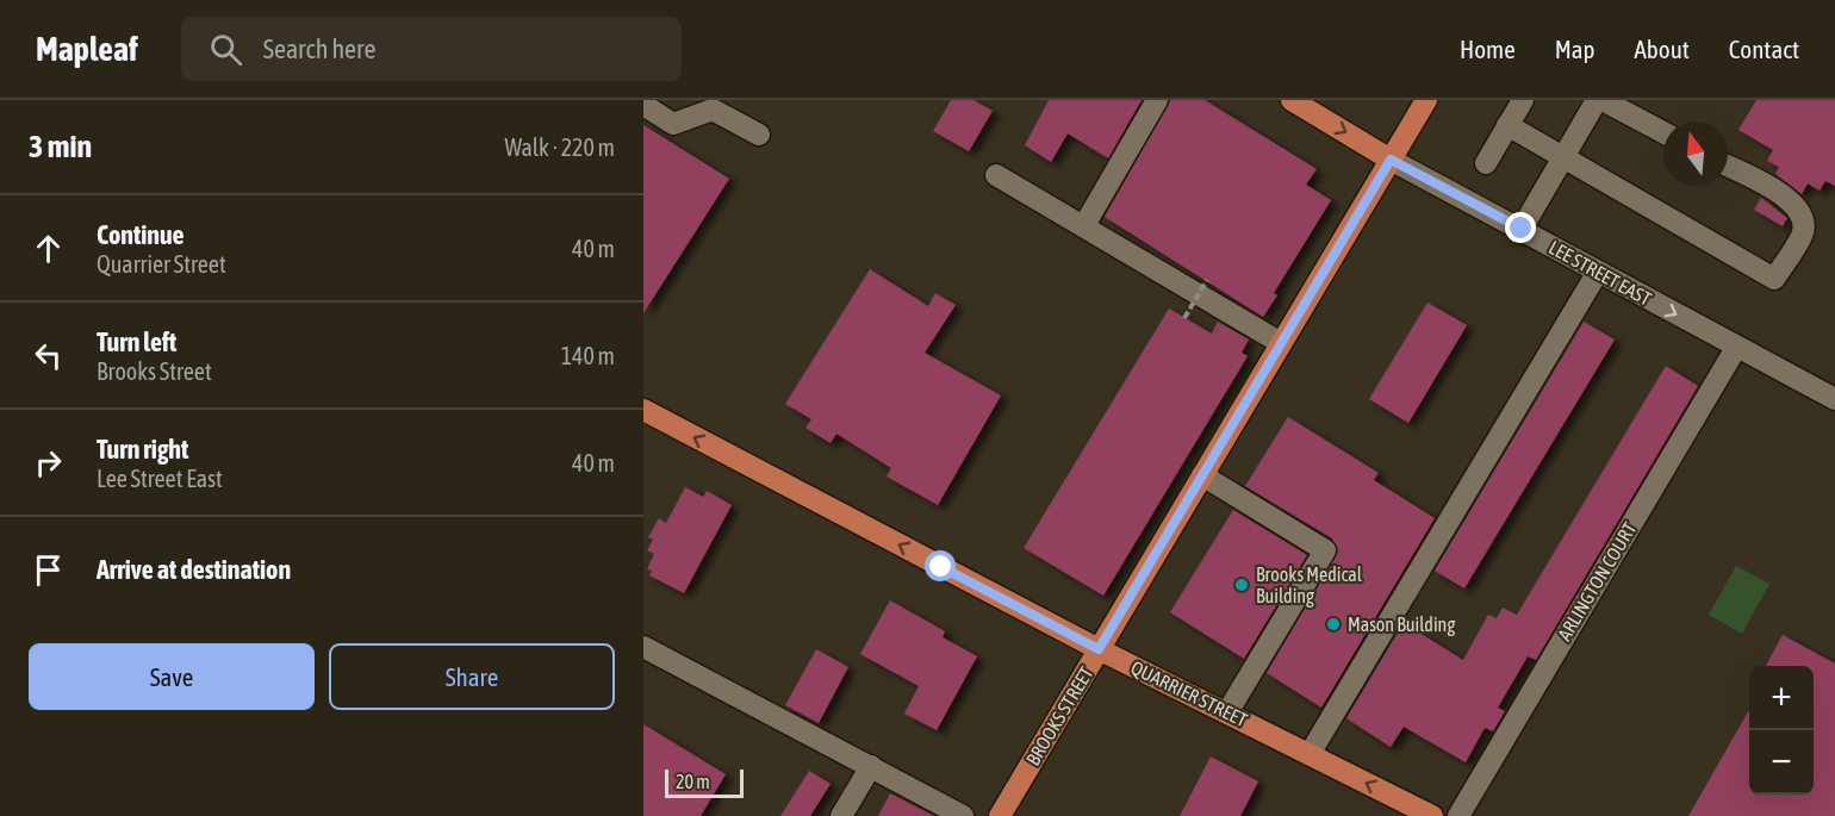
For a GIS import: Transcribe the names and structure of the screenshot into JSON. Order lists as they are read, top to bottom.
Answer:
{
  "streets": {
    "main road": ["LEE STREET EAST", "QUARRIER STREET", "BROOKS STREET"],
    "street": ["ARLINGTON COURT"]
  },
  "crossings": [
    ["LEE STREET EAST", "ARLINGTON COURT"],
    ["LEE STREET EAST", "BROOKS STREET"],
    ["QUARRIER STREET", "BROOKS STREET"]
  ],
  "one_way": ["LEE STREET EAST", "QUARRIER STREET"],
  "places": ["Brooks Medical Building", "Mason Building"],
  "scale_bar": "20 m",
  "north": "top",
  "page": {
    "header": "Mapleaf",
    "search": "Search here",
    "nav": [
      "Home",
      "Map",
      "About",
      "Contact"
    ],
    "heading": ["3 min", "Walk · 220 m"],
    "list": [
      ["Continue", "Quarrier Street", "40 m"],
      ["Turn left", "Brooks Street", "140 m"],
      ["Turn right", "Lee Street East", "40 m"],
      "Arrive at destination"
    ],
    "buttons": ["Save", "Share"],
    "map_buttons": ["+", "−"],
    "scale": "20 m"
  }
}
